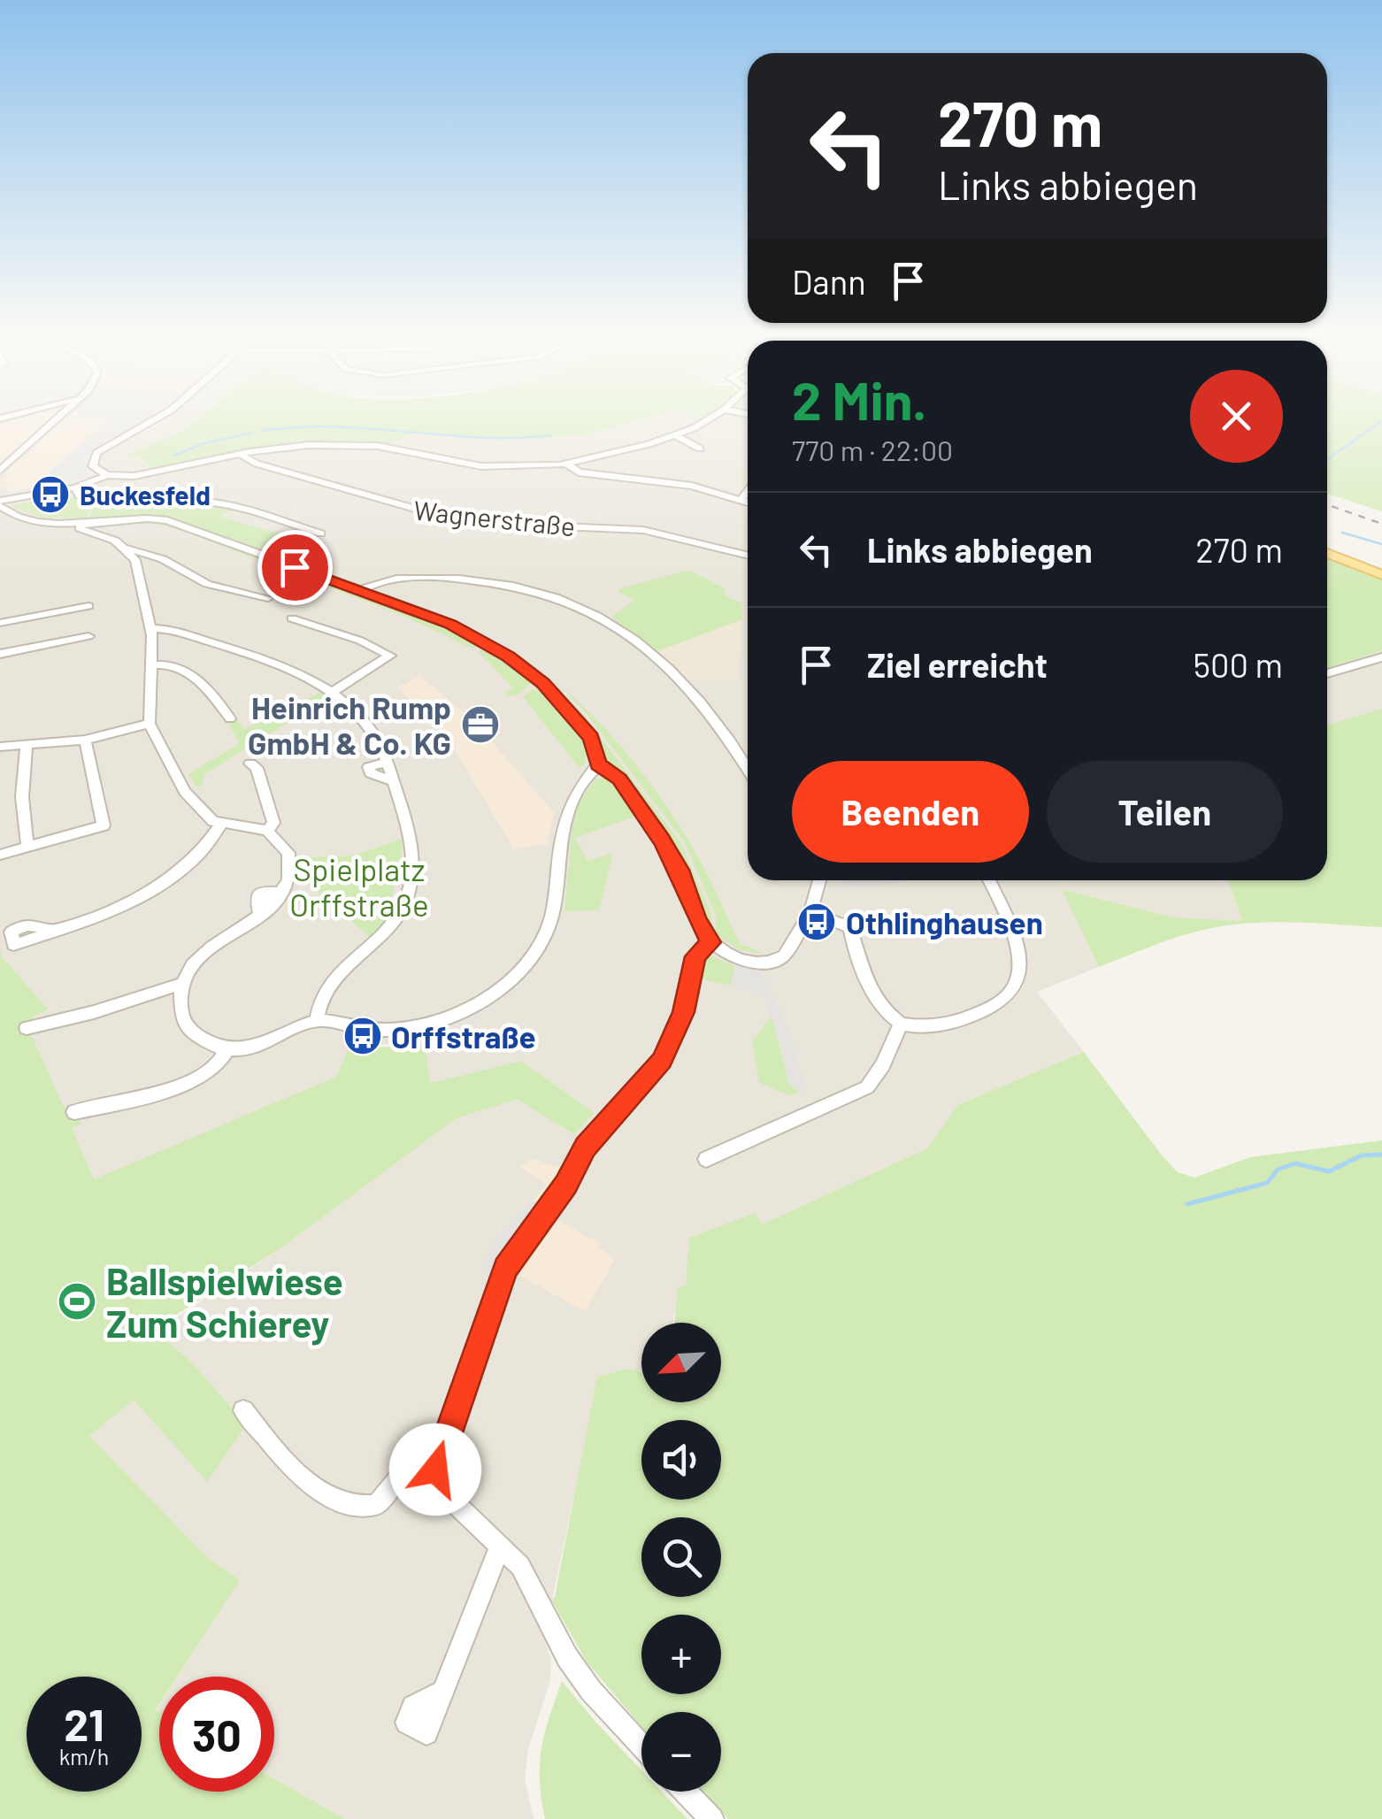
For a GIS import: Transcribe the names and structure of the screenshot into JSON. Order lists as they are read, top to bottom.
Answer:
{
  "streets": {
    "street": ["Wagnerstraße"]
  },
  "parks": ["Spielplatz Orffstraße"],
  "places": {
    "bus stop": ["Buckesfeld", "Othlinghausen", "Orffstraße"],
    "office": ["Heinrich Rump GmbH & Co. KG"],
    "sports": ["Ballspielwiese Zum Schierey"]
  },
  "north": "bottom left",
  "page": {
    "turn": ["270 m", "Links abbiegen"],
    "then": "Dann",
    "heading": ["2 Min.", "770 m · 22:00"],
    "list": [
      {
        "name": "Links abbiegen",
        "value": "270 m"
      },
      {
        "name": "Ziel erreicht",
        "value": "500 m"
      }
    ],
    "buttons": ["Beenden", "Teilen"],
    "map_buttons": ["+", "−"],
    "speed": "21 km/h",
    "limit": "30"
  }
}
